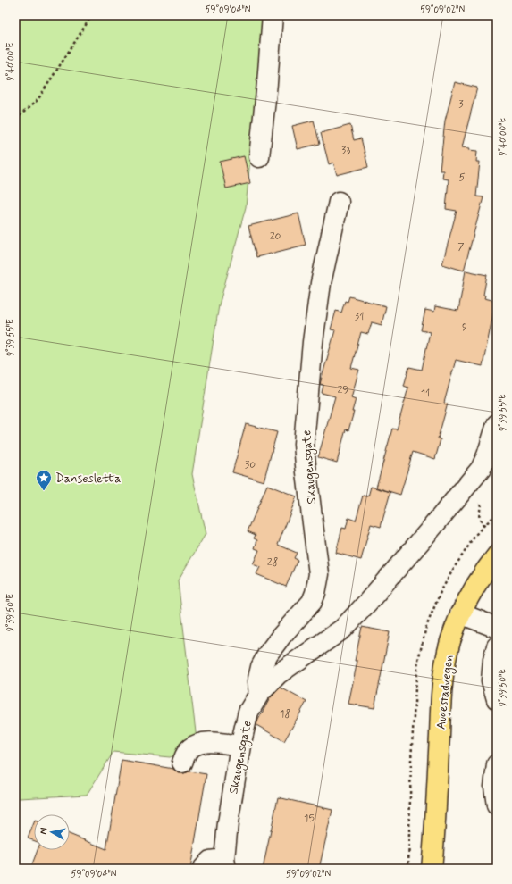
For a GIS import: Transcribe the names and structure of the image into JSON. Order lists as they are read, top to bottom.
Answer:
{
  "streets": {
    "main road": ["Augestadvegen"],
    "street": ["Skaugensgate"]
  },
  "places": {
    "place": ["Dansesletta"]
  },
  "house_numbers": [
    "3",
    "33",
    "5",
    "20",
    "7",
    "31",
    "9",
    "29",
    "11",
    "30",
    "28",
    "18",
    "15"
  ],
  "north": "left",
  "coordinates": [
    "59°09'04\"N",
    "59°09'02\"N",
    "9°40'00\"E",
    "9°39'55\"E",
    "9°39'50\"E"
  ]
}
